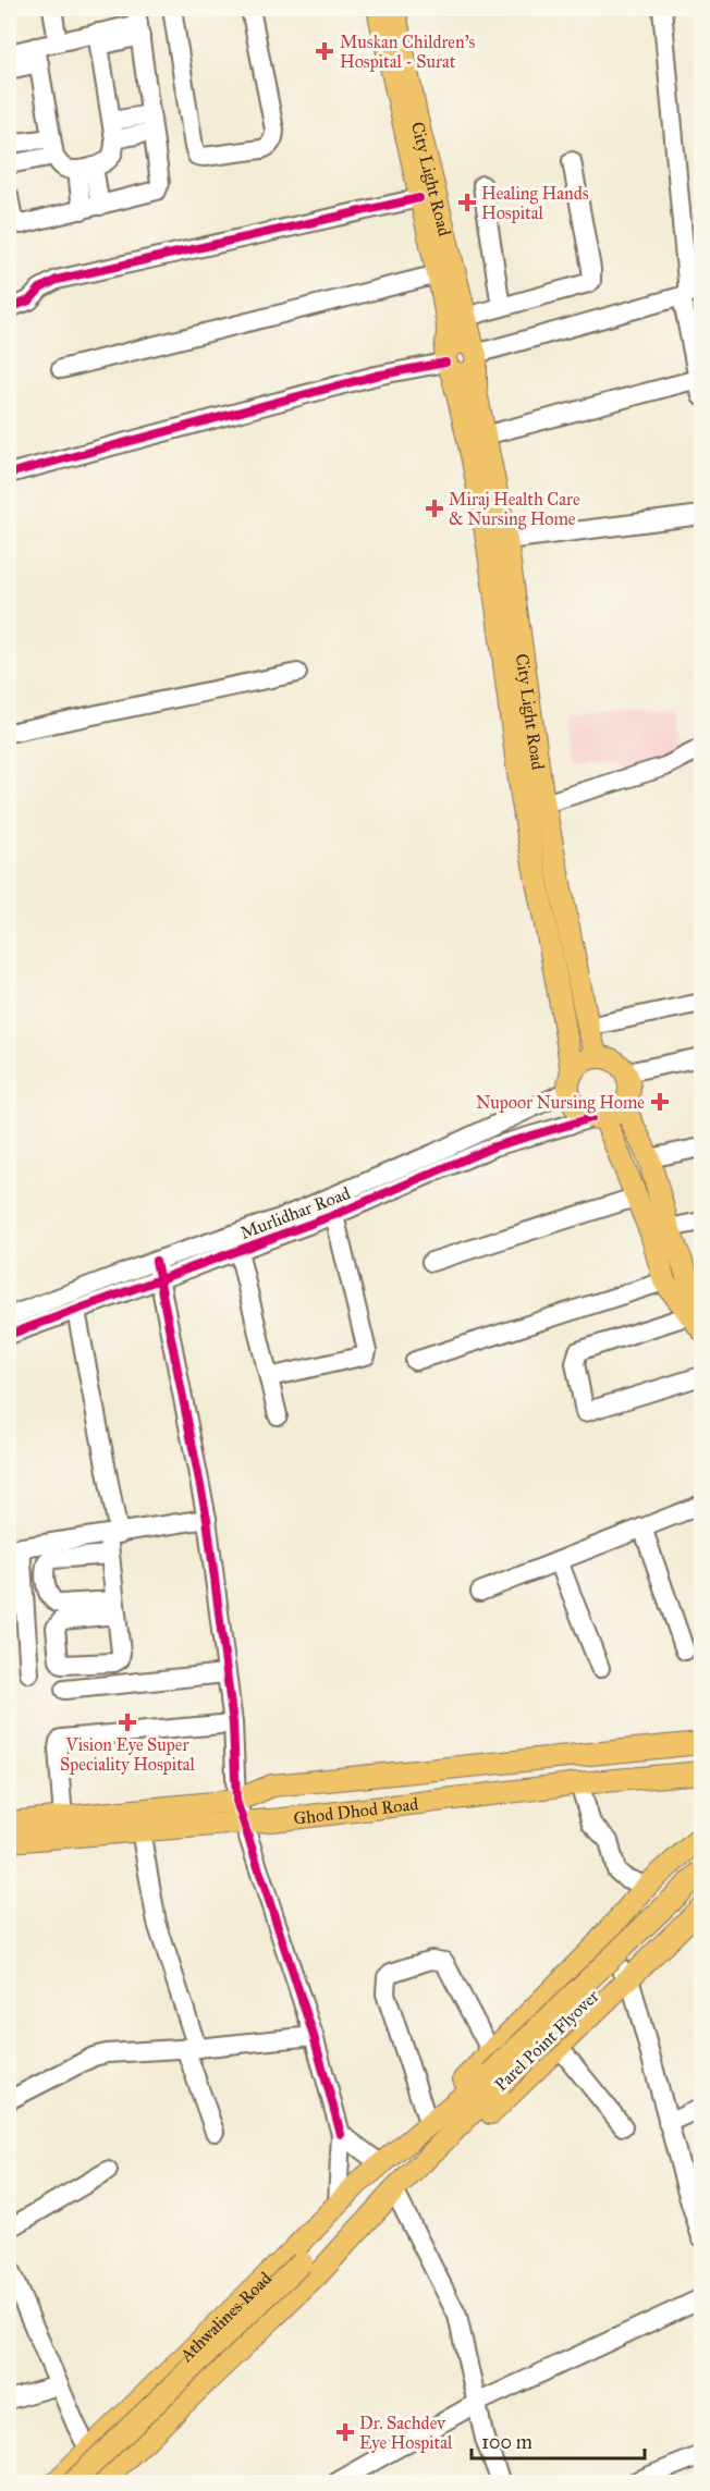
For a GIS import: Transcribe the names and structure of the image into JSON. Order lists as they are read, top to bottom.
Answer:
{
  "streets": {
    "main road": [
      "City Light Road",
      "Ghod Dhod Road",
      "Parel Point Flyover",
      "Athwalines Road"
    ],
    "street": ["Murlidhar Road"]
  },
  "crossings": [
    ["City Light Road", "Murlidhar Road"],
    ["Parel Point Flyover", "Athwalines Road"]
  ],
  "places": {
    "health": [
      "Muskan Children's Hospital - Surat",
      "Healing Hands Hospital",
      "Miraj Health Care & Nursing Home",
      "Nupoor Nursing Home",
      "Vision Eye Super Speciality Hospital",
      "Dr. Sachdev Eye Hospital"
    ]
  },
  "scale_bar": "100 m"
}
